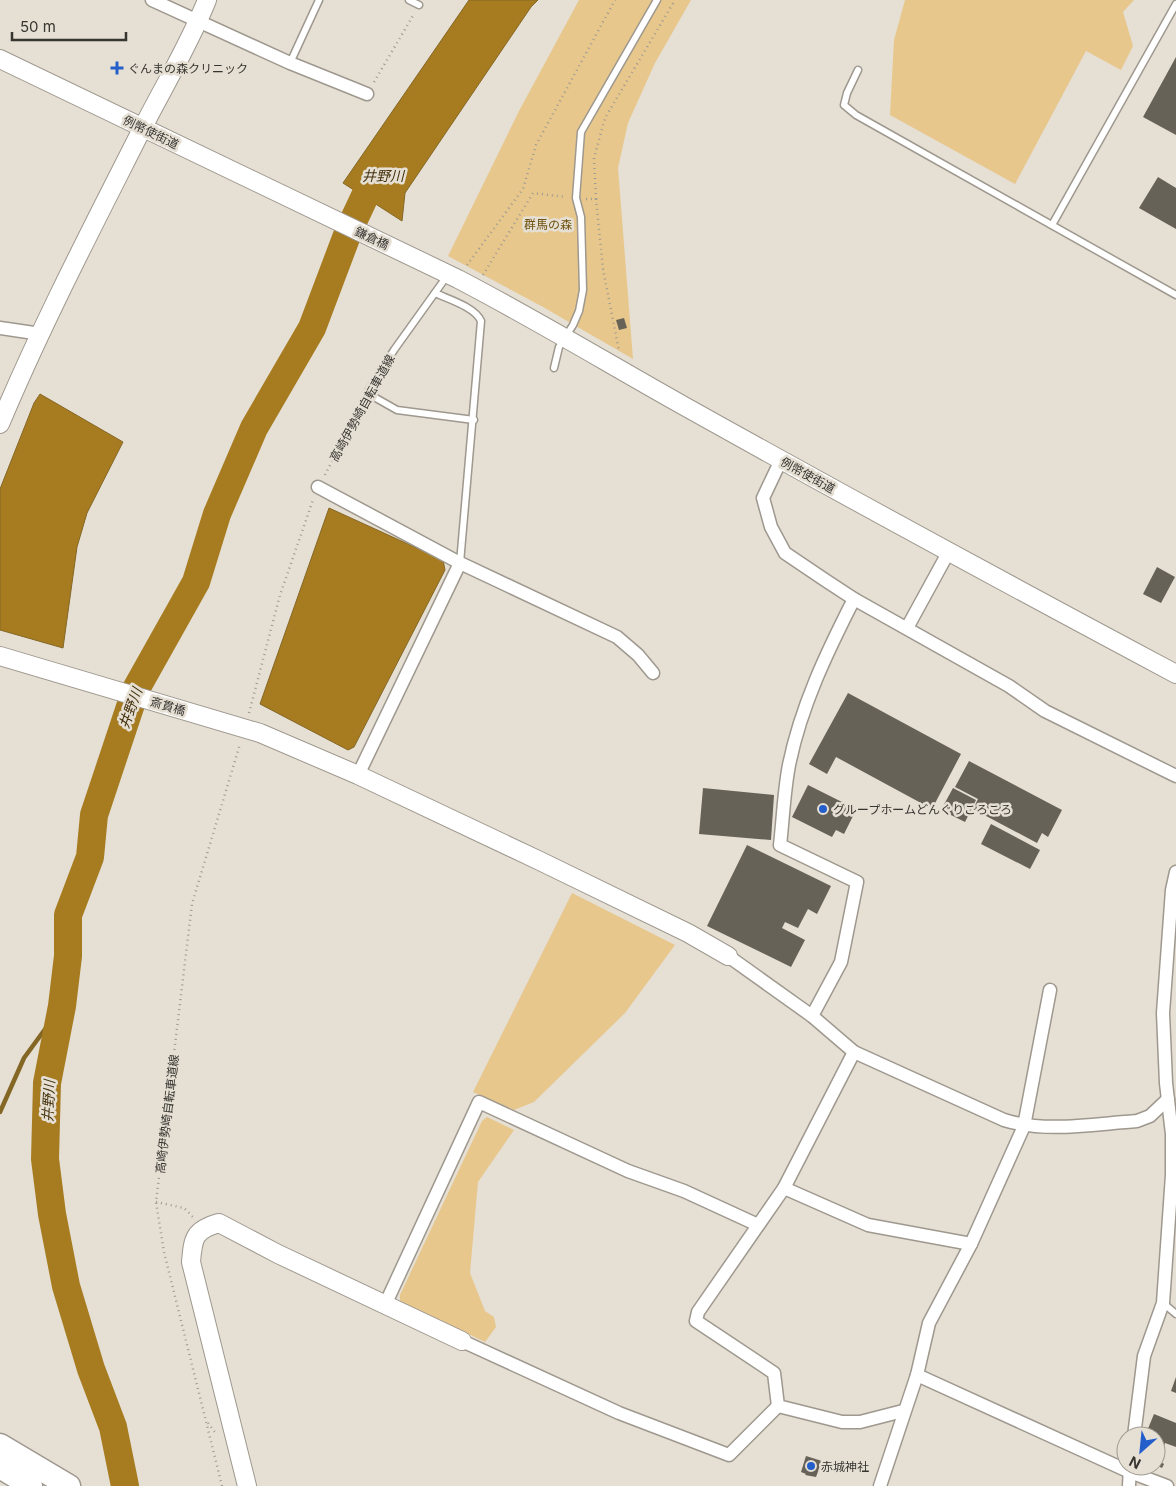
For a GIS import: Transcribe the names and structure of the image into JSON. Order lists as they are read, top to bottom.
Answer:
{
  "streets": {
    "street": ["例幣使街道", "鎌倉橋", "斎貫橋"],
    "lane": ["高崎伊勢崎自転車道線"]
  },
  "crossings": [
    ["例幣使街道", "鎌倉橋"],
    ["例幣使街道", "高崎伊勢崎自転車道線"],
    ["鎌倉橋", "高崎伊勢崎自転車道線"]
  ],
  "water": ["井野川"],
  "parks": ["群馬の森"],
  "places": {
    "health": ["ぐんまの森クリニック"],
    "other": ["グループホームどんぐりころころ", "赤城神社"]
  },
  "scale_bar": "50 m",
  "north": "bottom left"
}
